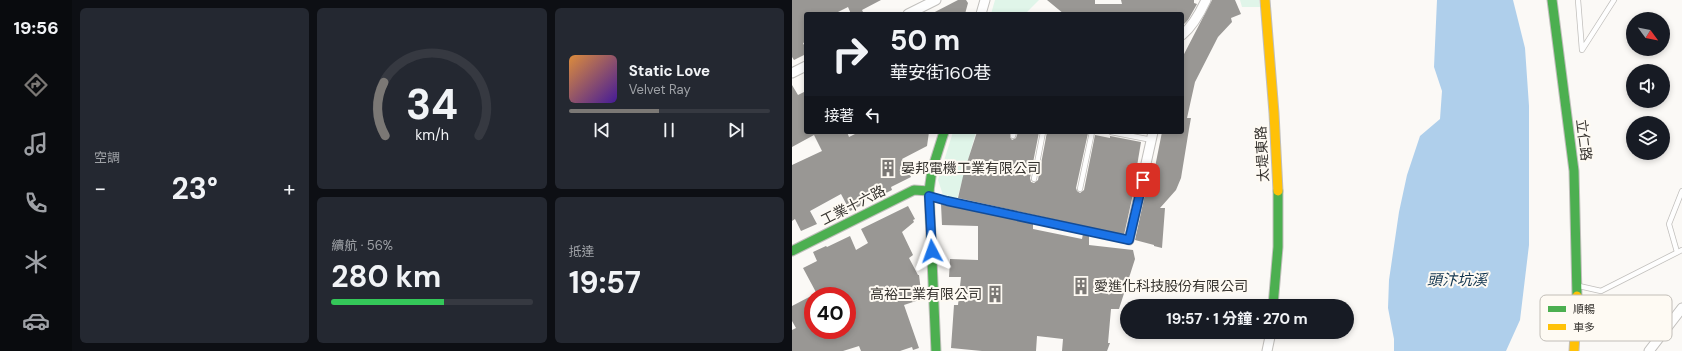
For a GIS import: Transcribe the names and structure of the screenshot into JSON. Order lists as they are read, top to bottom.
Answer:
{
  "streets": {
    "street": ["立仁路", "太堤東路", "工業十六路"]
  },
  "water": ["頭汴坑溪"],
  "places": {
    "building": ["晏邦電機工業有限公司", "愛進化科技股份有限公司", "高裕工業有限公司"]
  },
  "legend": ["順暢", "車多"],
  "north": "bottom right",
  "page": {
    "tabs": "19:56",
    "tile": [
      "空調",
      ["續航 · 56%", "280 km"],
      ["抵達", "19:57"]
    ],
    "turn": ["50 m", "華安街160巷"],
    "song": ["Static Love", "Velvet Ray"],
    "then": "接著",
    "heat": ["−", "23°", "+"],
    "limit": "40",
    "trip": "19:57 · 1 分鐘 · 270 m",
    "gauge": ["34", "km/h"]
  }
}
